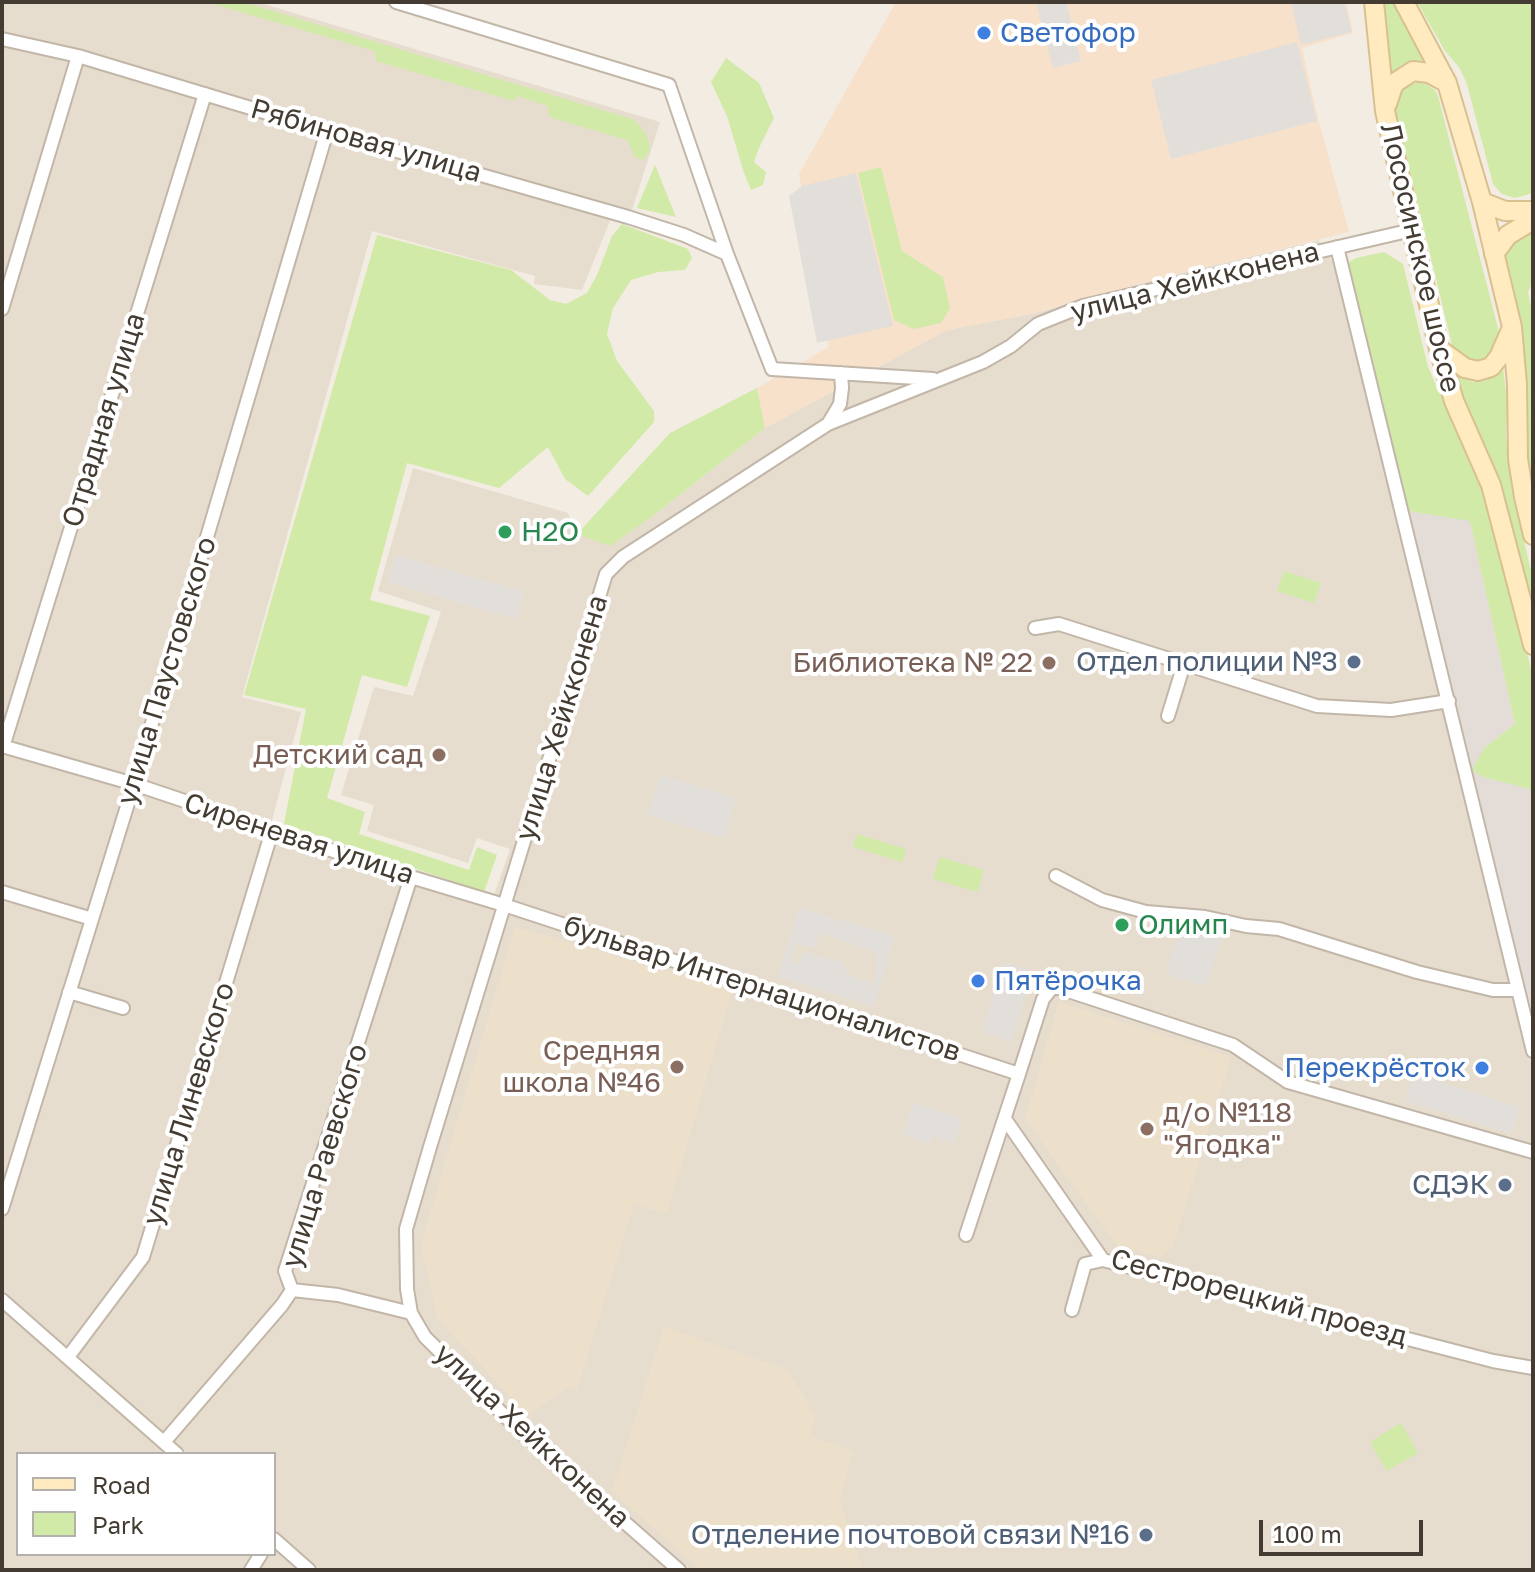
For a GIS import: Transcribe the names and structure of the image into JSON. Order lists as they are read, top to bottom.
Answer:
{
  "streets": {
    "street": [
      "Рябиновая улица",
      "Лососинское шоссе",
      "улица Хейкконена",
      "Отрадная улица",
      "улица Паустовского",
      "Сиреневая улица",
      "бульвар Интернационалистов",
      "улица Линевского",
      "улица Раевского",
      "Сестрорецкий проезд"
    ]
  },
  "crossings": [
    ["Рябиновая улица", "Отрадная улица"],
    ["Рябиновая улица", "улица Паустовского"],
    ["Лососинское шоссе", "улица Хейкконена"],
    ["улица Хейкконена", "Сиреневая улица"],
    ["улица Хейкконена", "бульвар Интернационалистов"],
    ["Отрадная улица", "Сиреневая улица"],
    ["улица Паустовского", "Сиреневая улица"],
    ["Сиреневая улица", "бульвар Интернационалистов"],
    ["Сиреневая улица", "улица Линевского"],
    ["Сиреневая улица", "улица Раевского"]
  ],
  "places": [
    "Светофор",
    "H2O",
    "Отдел полиции №3",
    "Библиотека № 22",
    "Детский сад",
    "Олимп",
    "Пятёрочка",
    "Средняя школа №46",
    "Перекрёсток",
    "д/о №118 \"Ягодка\"",
    "СДЭК",
    "Отделение почтовой связи №16"
  ],
  "legend": ["Road", "Park"],
  "scale_bar": "100 m"
}
